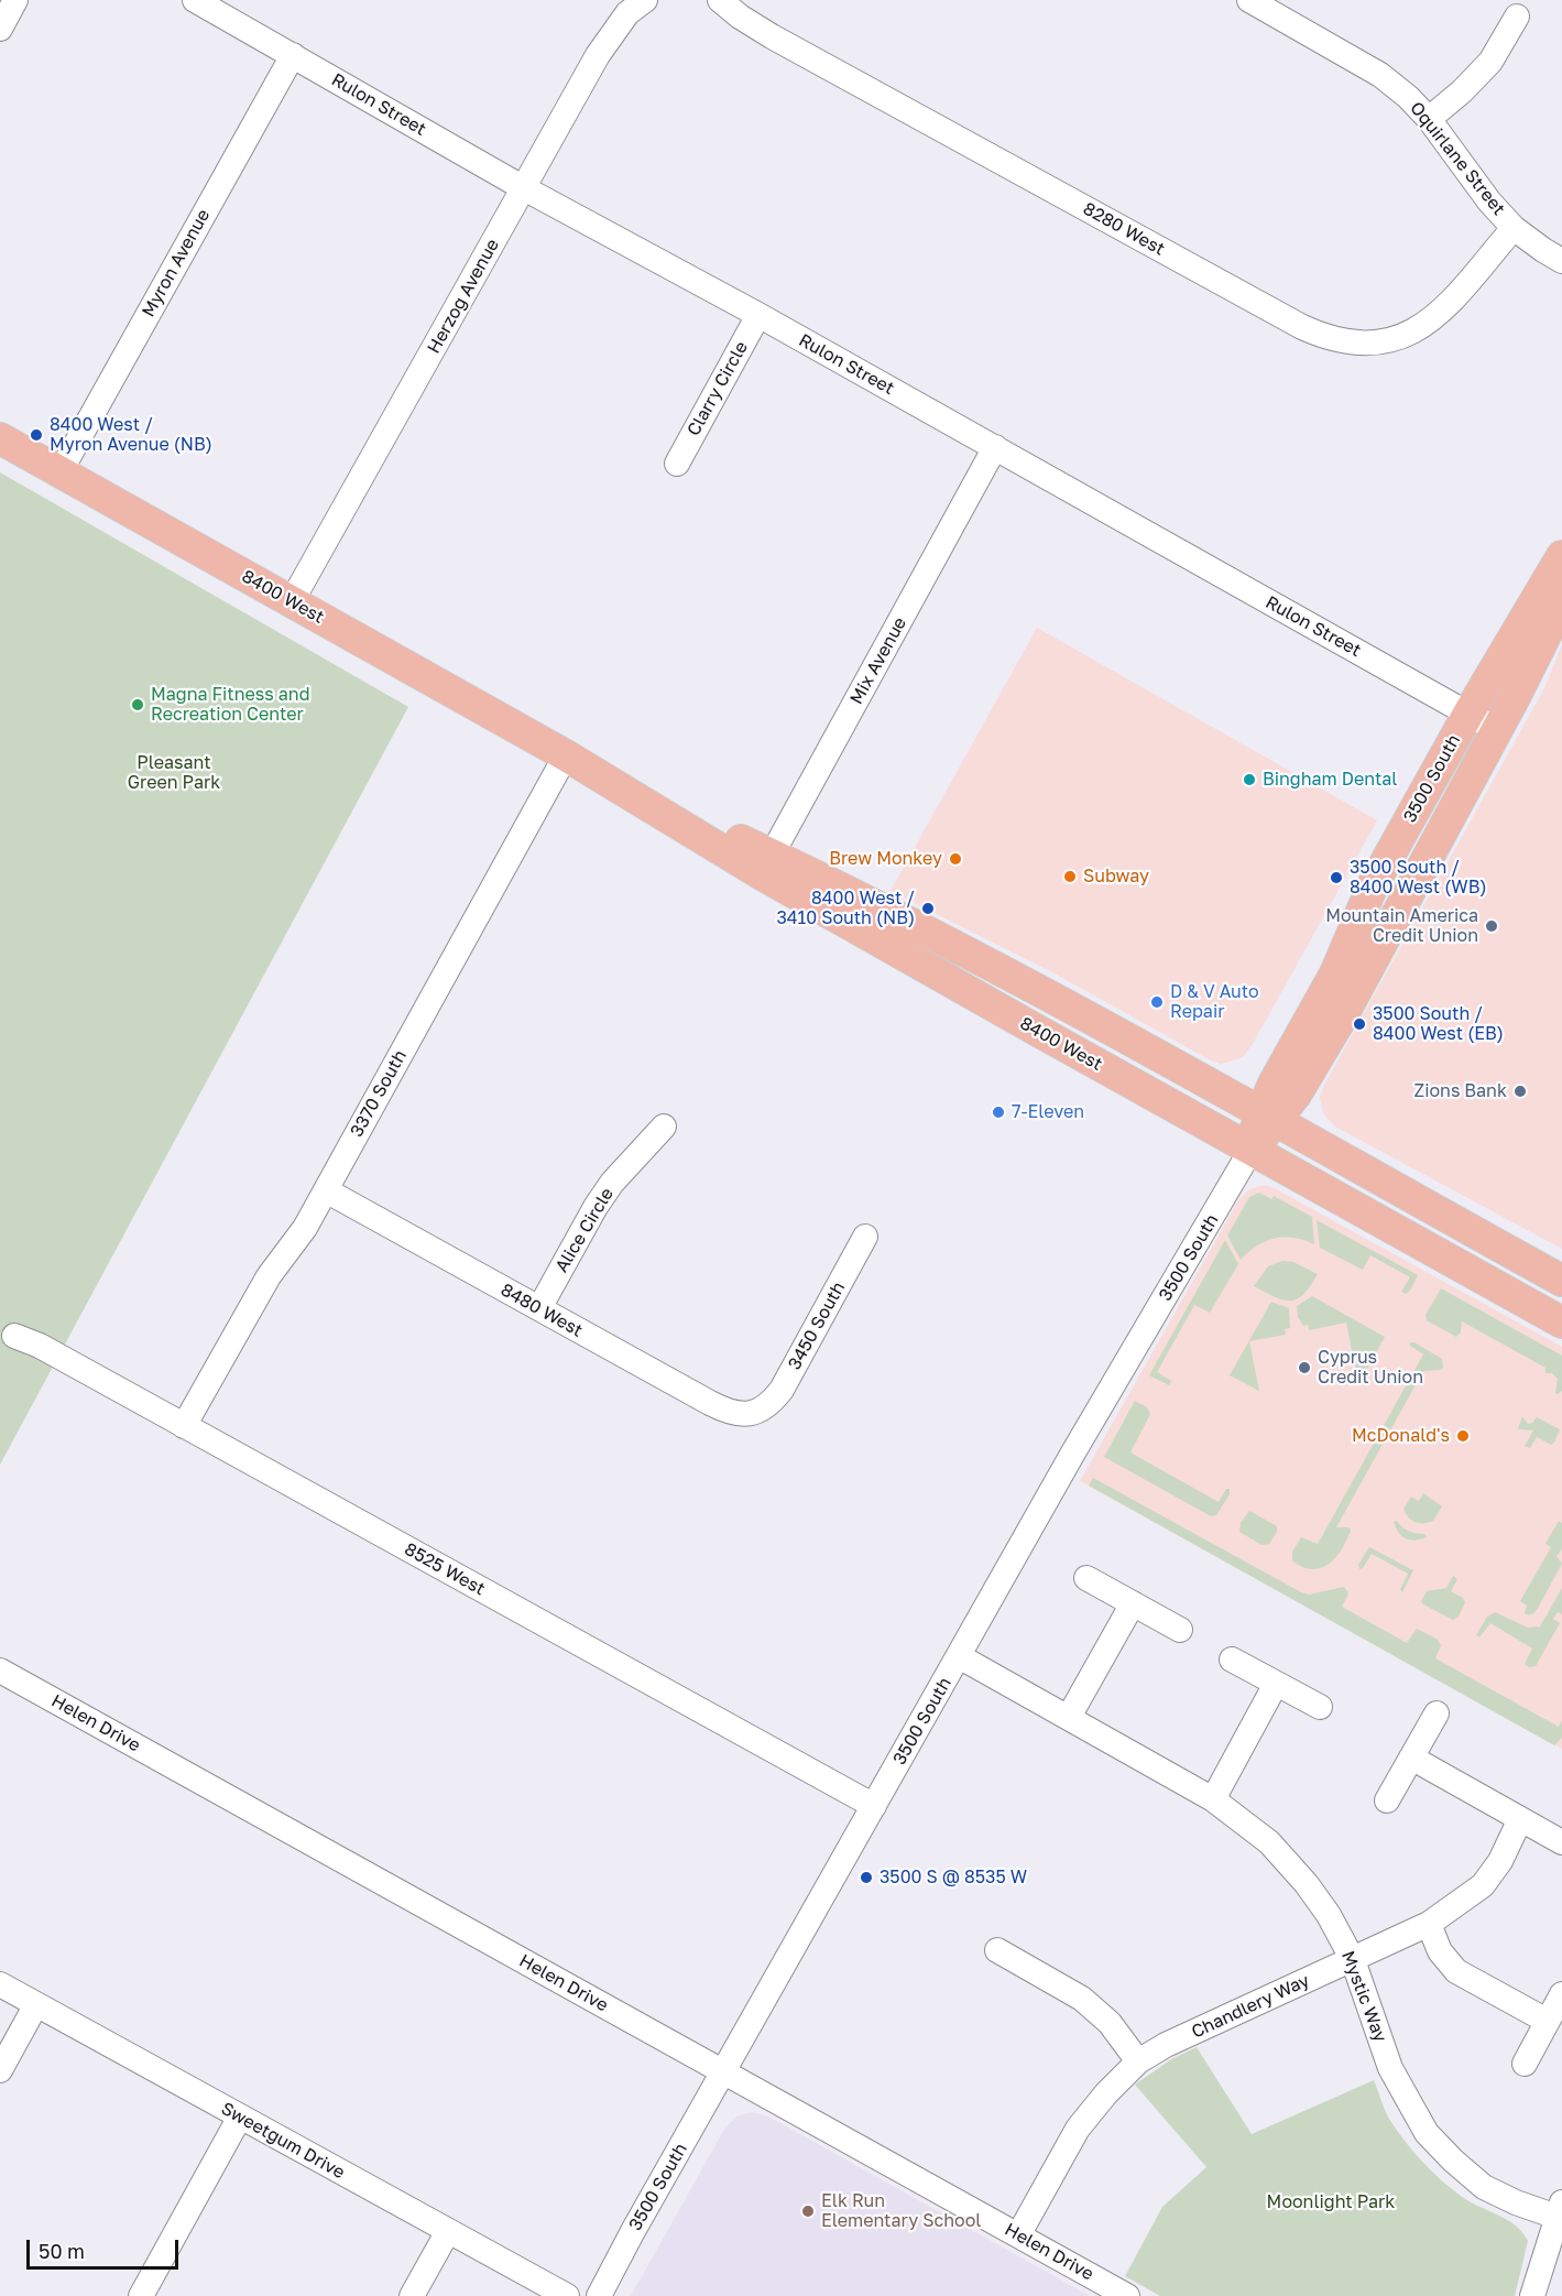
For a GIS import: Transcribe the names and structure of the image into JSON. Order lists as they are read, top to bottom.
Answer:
{
  "streets": {
    "main road": ["8400 West", "3500 South"],
    "street": [
      "Rulon Street",
      "Oquirlane Street",
      "8280 West",
      "Myron Avenue",
      "Herzog Avenue",
      "Clarry Circle",
      "Mix Avenue",
      "3370 South",
      "Alice Circle",
      "8480 West",
      "3450 South",
      "8525 West",
      "Helen Drive",
      "Mystic Way",
      "Chandlery Way",
      "Sweetgum Drive"
    ]
  },
  "crossings": [
    ["Rulon Street", "Myron Avenue"],
    ["Rulon Street", "Herzog Avenue"],
    ["Rulon Street", "Clarry Circle"],
    ["Rulon Street", "Mix Avenue"],
    ["Rulon Street", "3500 South"],
    ["Oquirlane Street", "8280 West"],
    ["Myron Avenue", "8400 West"],
    ["Herzog Avenue", "8400 West"],
    ["8400 West", "Mix Avenue"],
    ["8400 West", "3500 South"],
    ["8400 West", "3370 South"],
    ["3500 South", "8525 West"],
    ["3500 South", "Helen Drive"],
    ["3500 South", "Mystic Way"],
    ["3370 South", "8480 West"],
    ["3370 South", "8525 West"],
    ["Alice Circle", "8480 West"],
    ["8480 West", "3450 South"],
    ["Helen Drive", "Chandlery Way"],
    ["Mystic Way", "Chandlery Way"]
  ],
  "parks": ["Pleasant Green Park", "Moonlight Park"],
  "places": [
    "8400 West / Myron Avenue (NB)",
    "Magna Fitness and Recreation Center",
    "Bingham Dental",
    "Brew Monkey",
    "Subway",
    "3500 South / 8400 West (WB)",
    "8400 West / 3410 South (NB)",
    "Mountain America Credit Union",
    "D & V Auto Repair",
    "3500 South / 8400 West (EB)",
    "Zions Bank",
    "7-Eleven",
    "Cyprus Credit Union",
    "McDonald's",
    "3500 S @ 8535 W",
    "Elk Run Elementary School"
  ],
  "scale_bar": "50 m"
}
